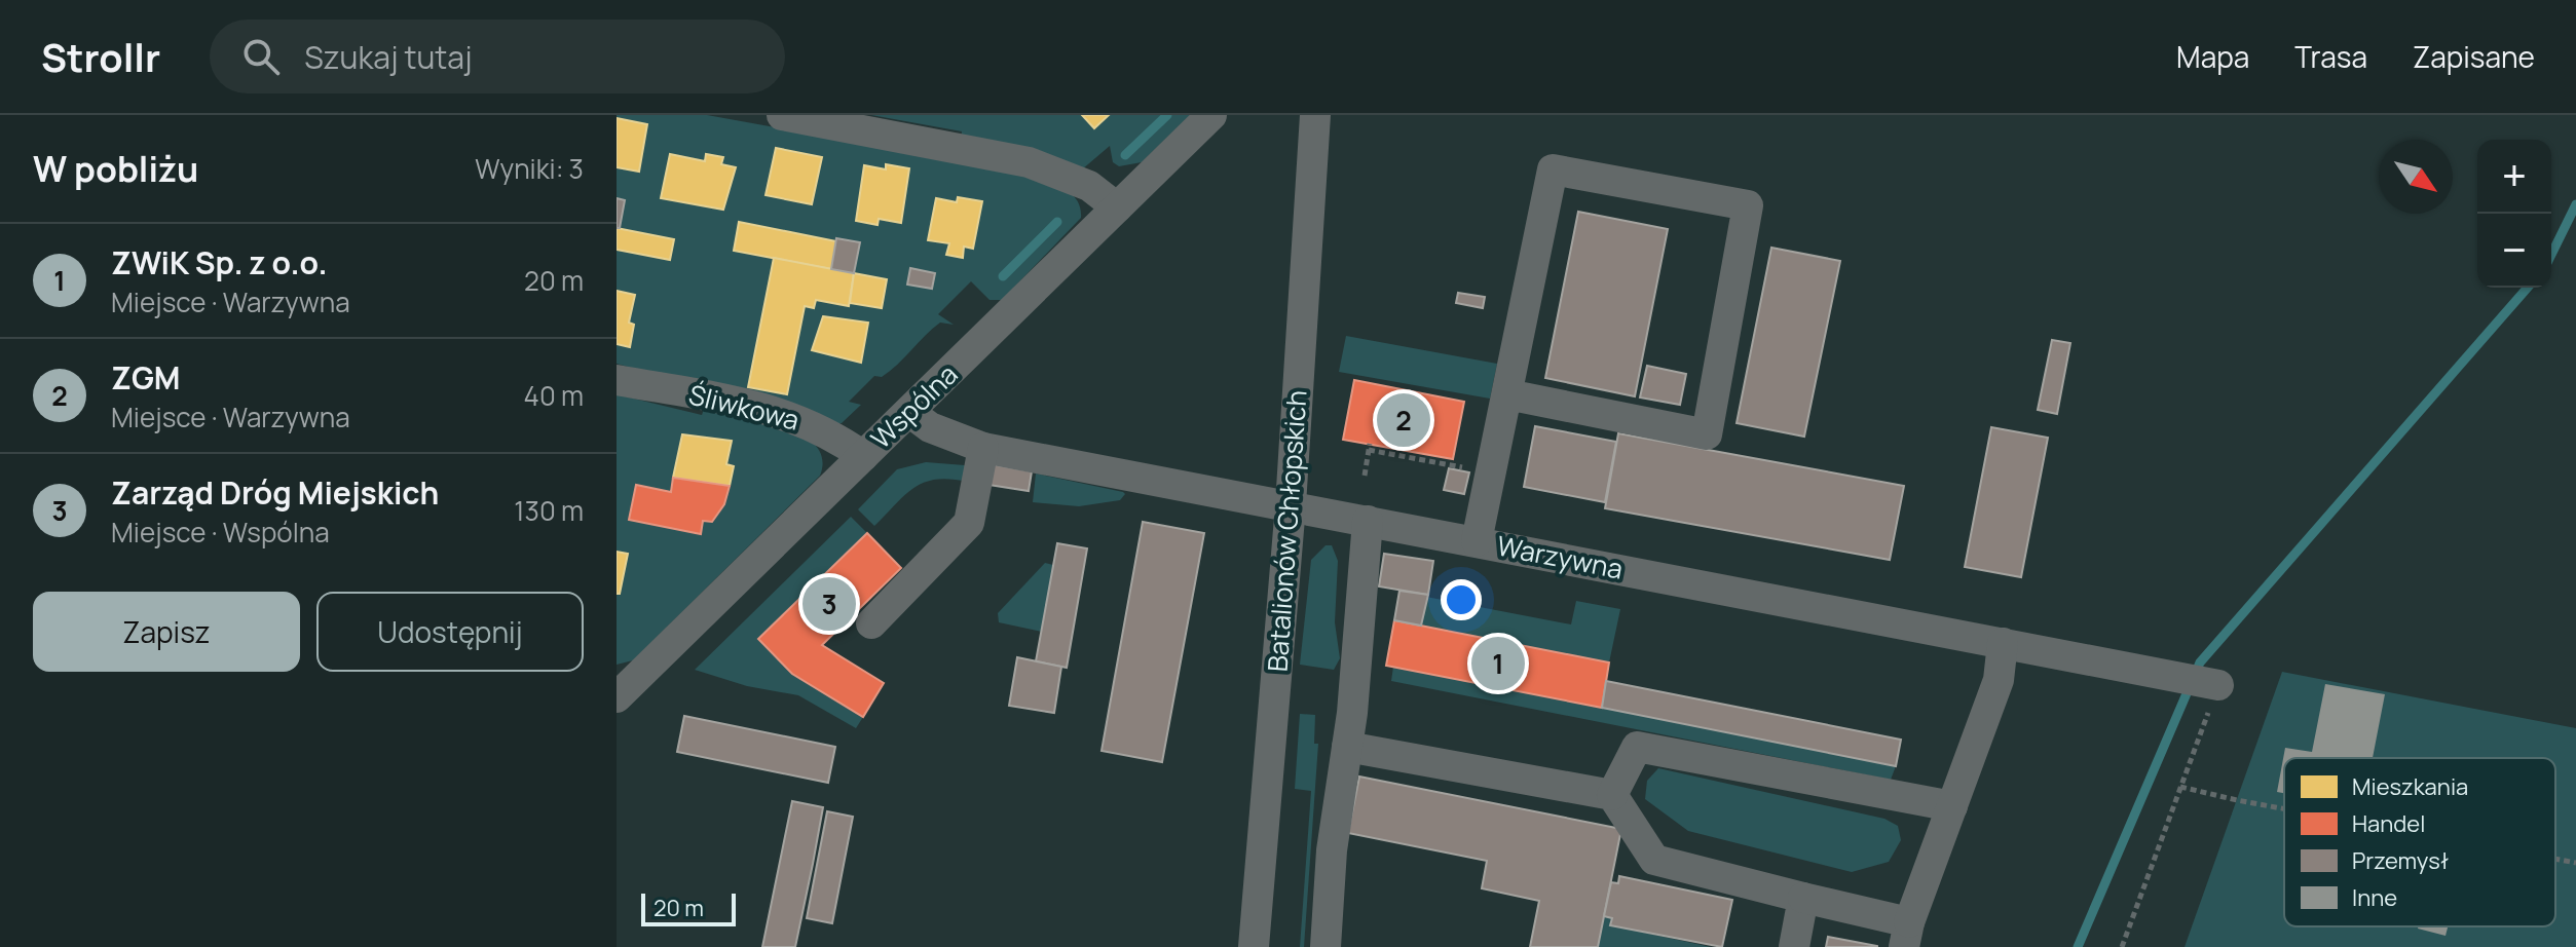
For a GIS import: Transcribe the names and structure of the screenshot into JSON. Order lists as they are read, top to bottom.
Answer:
{
  "streets": {
    "street": [
      "Wspólna",
      "Śliwkowa",
      "Batalionów Chłopskich",
      "Warzywna"
    ]
  },
  "crossings": [
    ["Wspólna", "Śliwkowa"],
    ["Wspólna", "Warzywna"],
    ["Batalionów Chłopskich", "Warzywna"]
  ],
  "legend": [
    "Mieszkania",
    "Handel",
    "Przemysł",
    "Inne"
  ],
  "scale_bar": "20 m",
  "north": "bottom right",
  "page": {
    "header": "Strollr",
    "search": "Szukaj tutaj",
    "nav": ["Mapa", "Trasa", "Zapisane"],
    "heading": ["W pobliżu", "Wyniki: 3"],
    "map_buttons": ["+", "−"],
    "list": [
      {
        "mark": "1",
        "name": "ZWiK Sp. z o.o.",
        "note": "Miejsce · Warzywna",
        "value": "20 m"
      },
      {
        "mark": "2",
        "name": "ZGM",
        "note": "Miejsce · Warzywna",
        "value": "40 m"
      },
      {
        "mark": "3",
        "name": "Zarząd Dróg Miejskich",
        "note": "Miejsce · Wspólna",
        "value": "130 m"
      }
    ],
    "pins": ["2", "3", "1"],
    "buttons": ["Zapisz", "Udostępnij"],
    "scale": "20 m"
  }
}
